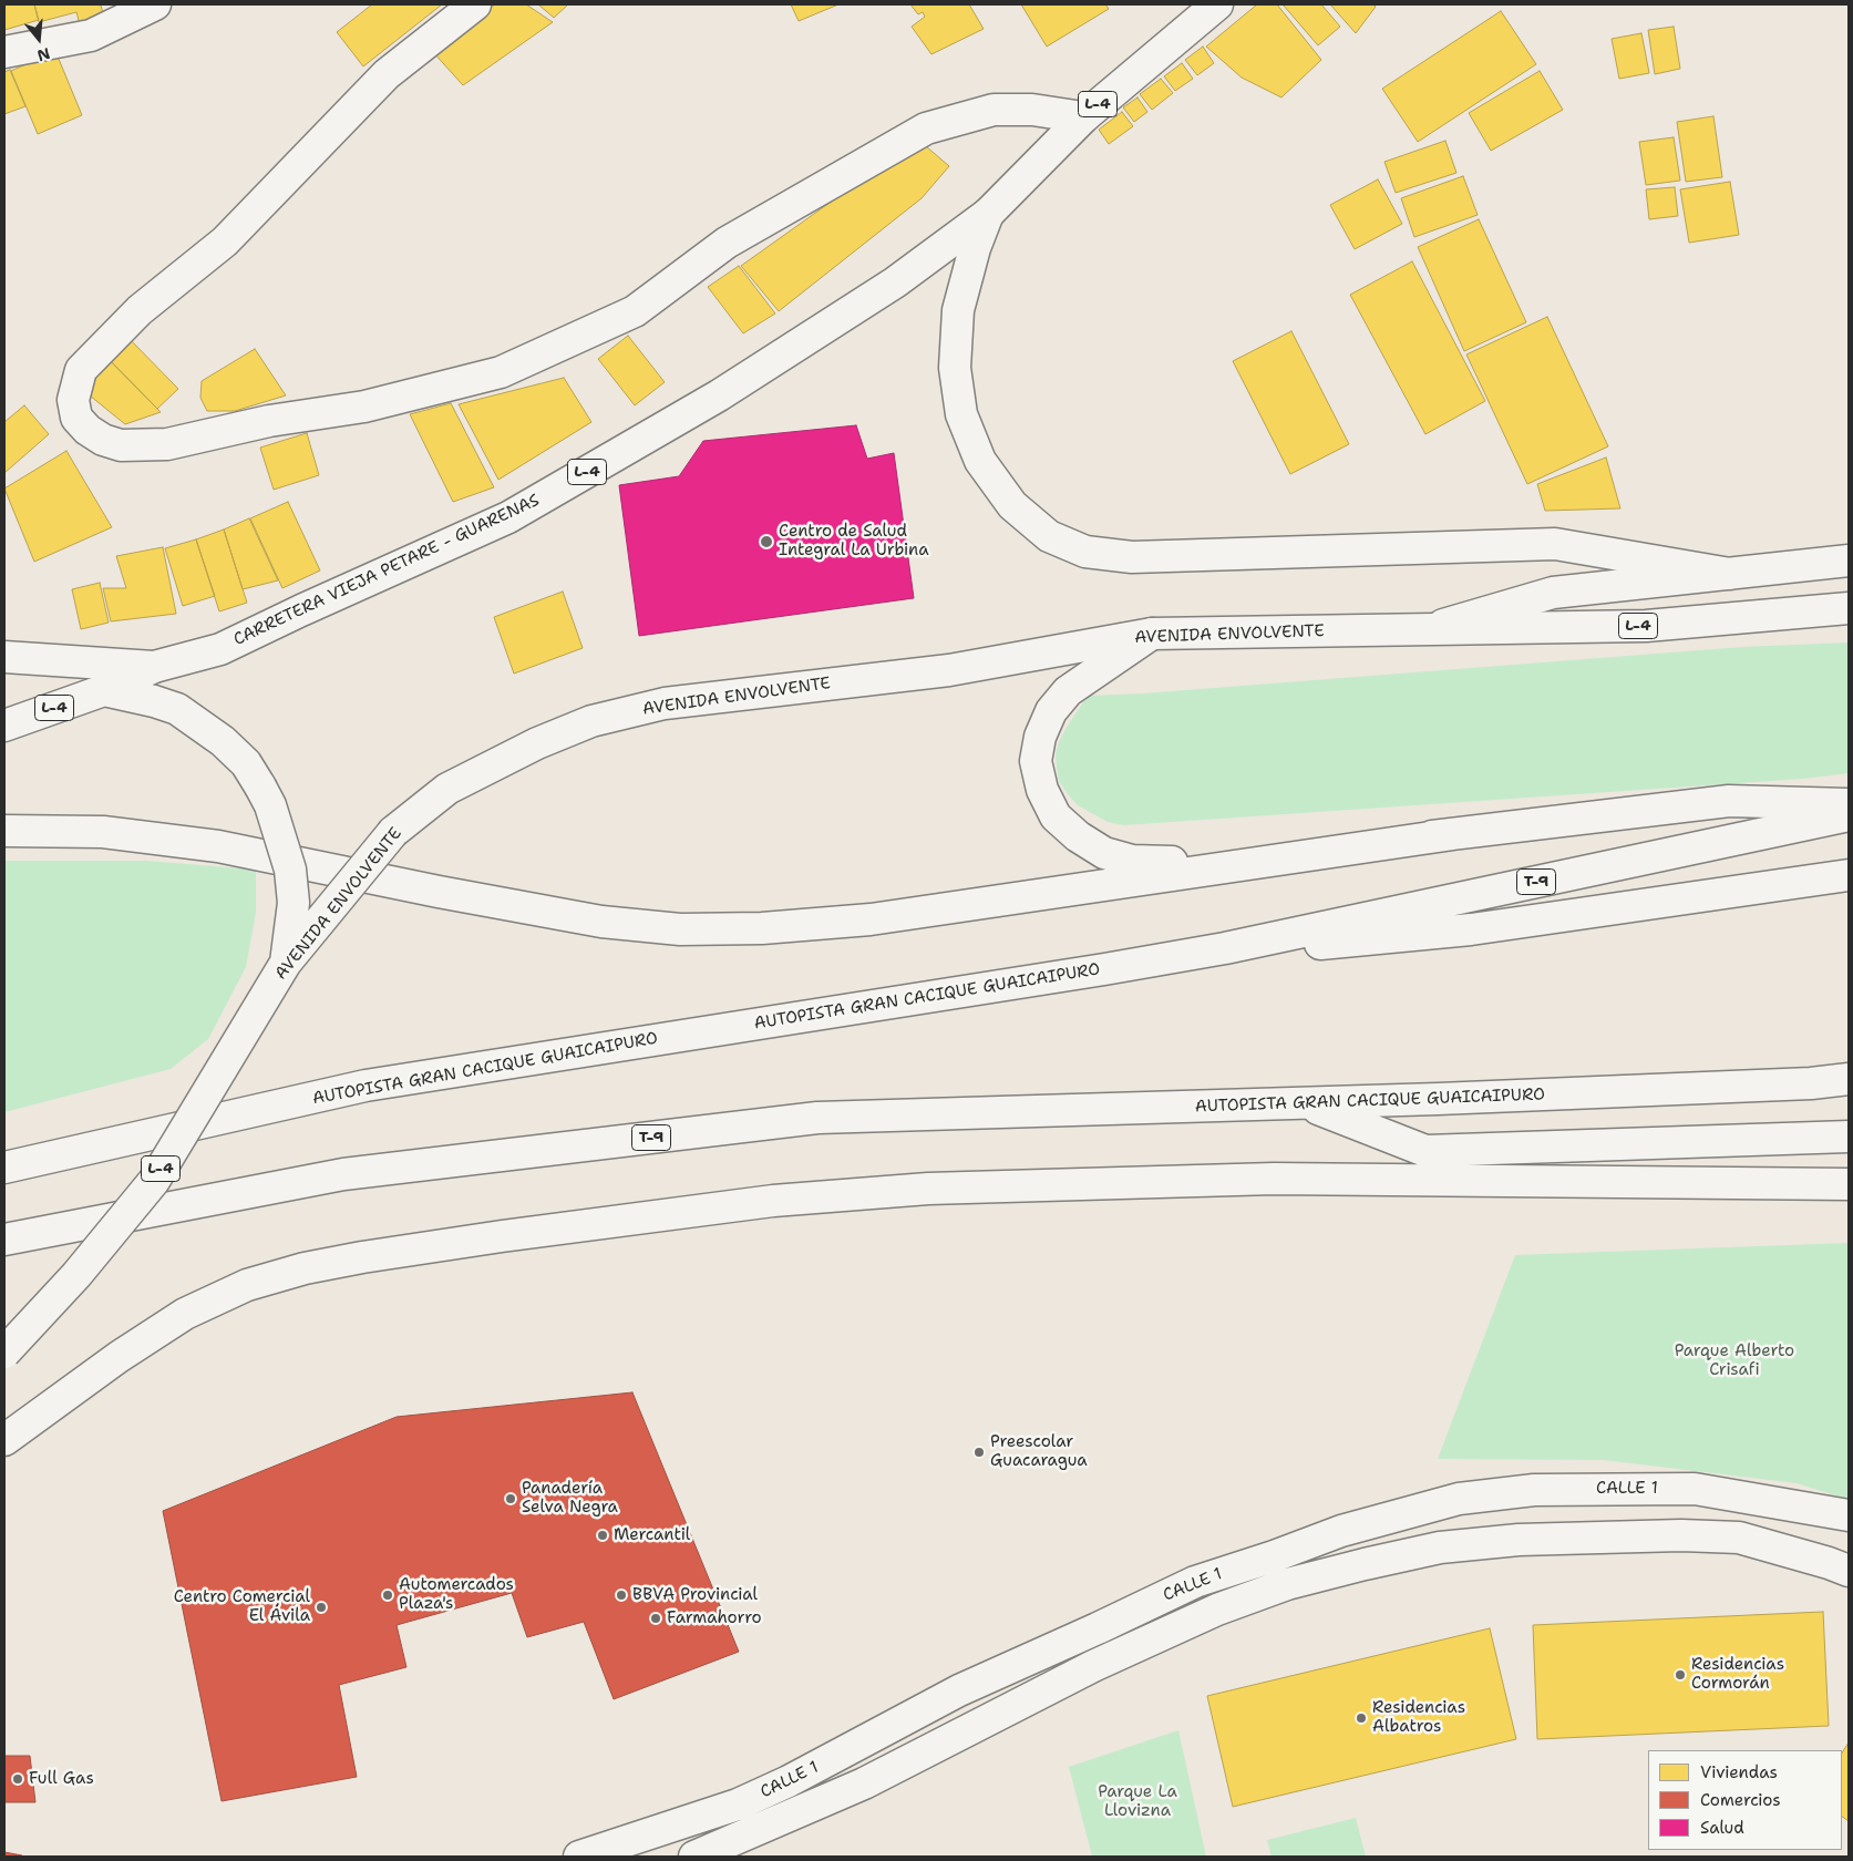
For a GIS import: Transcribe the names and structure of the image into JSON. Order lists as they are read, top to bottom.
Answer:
{
  "streets": {
    "main road": [
      "L-4",
      "CARRETERA VIEJA PETARE - GUARENAS",
      "AVENIDA ENVOLVENTE",
      "T-9",
      "AUTOPISTA GRAN CACIQUE GUAICAIPURO",
      "CALLE 1"
    ]
  },
  "crossings": [
    ["CARRETERA VIEJA PETARE - GUARENAS", "AVENIDA ENVOLVENTE"]
  ],
  "parks": ["Parque Alberto Crisafi", "Parque La Llovizna"],
  "places": [
    "Centro de Salud Integral La Urbina",
    "Preescolar Guacaragua",
    "Panadería Selva Negra",
    "Mercantil",
    "Automercados Plaza's",
    "BBVA Provincial",
    "Centro Comercial El Ávila",
    "Farmahorro",
    "Residencias Cormorán",
    "Residencias Albatros",
    "Full Gas"
  ],
  "legend": ["Viviendas", "Comercios", "Salud"],
  "north": "bottom"
}
